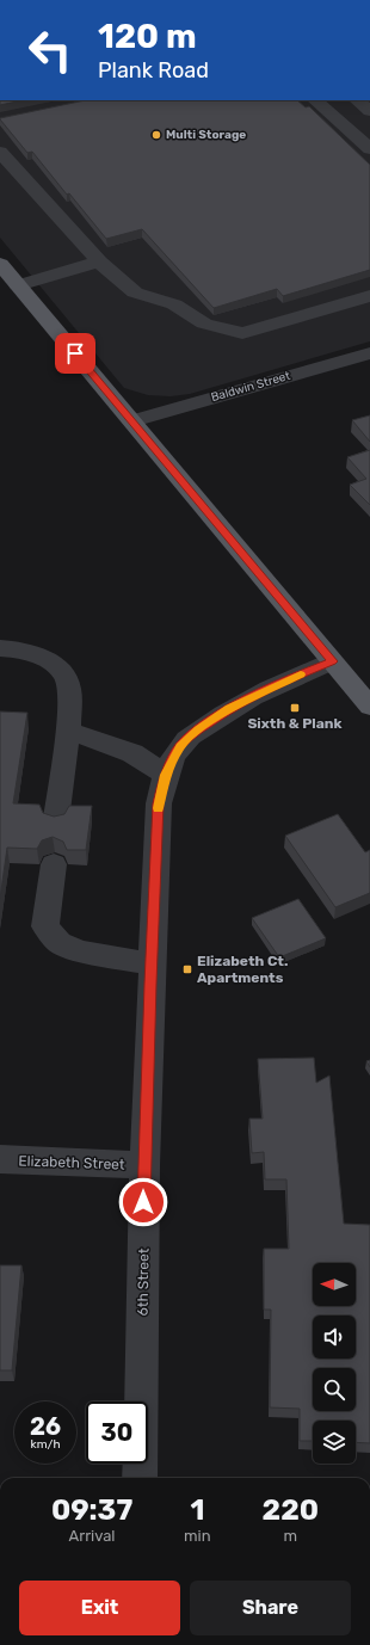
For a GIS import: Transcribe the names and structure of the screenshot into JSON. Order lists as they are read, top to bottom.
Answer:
{
  "streets": {
    "street": ["Baldwin Street", "Elizabeth Street", "6th Street"]
  },
  "crossings": [
    ["Elizabeth Street", "6th Street"]
  ],
  "places": {
    "other": ["Multi Storage"],
    "transit": ["Sixth & Plank", "Elizabeth Ct. Apartments"]
  },
  "north": "left",
  "page": {
    "turn": ["120 m", "Plank Road"],
    "speed": "26 km/h",
    "limit": "30",
    "eta": [
      "09:37",
      "Arrival",
      "1",
      "min",
      "220",
      "m"
    ],
    "buttons": ["Exit", "Share"]
  }
}
